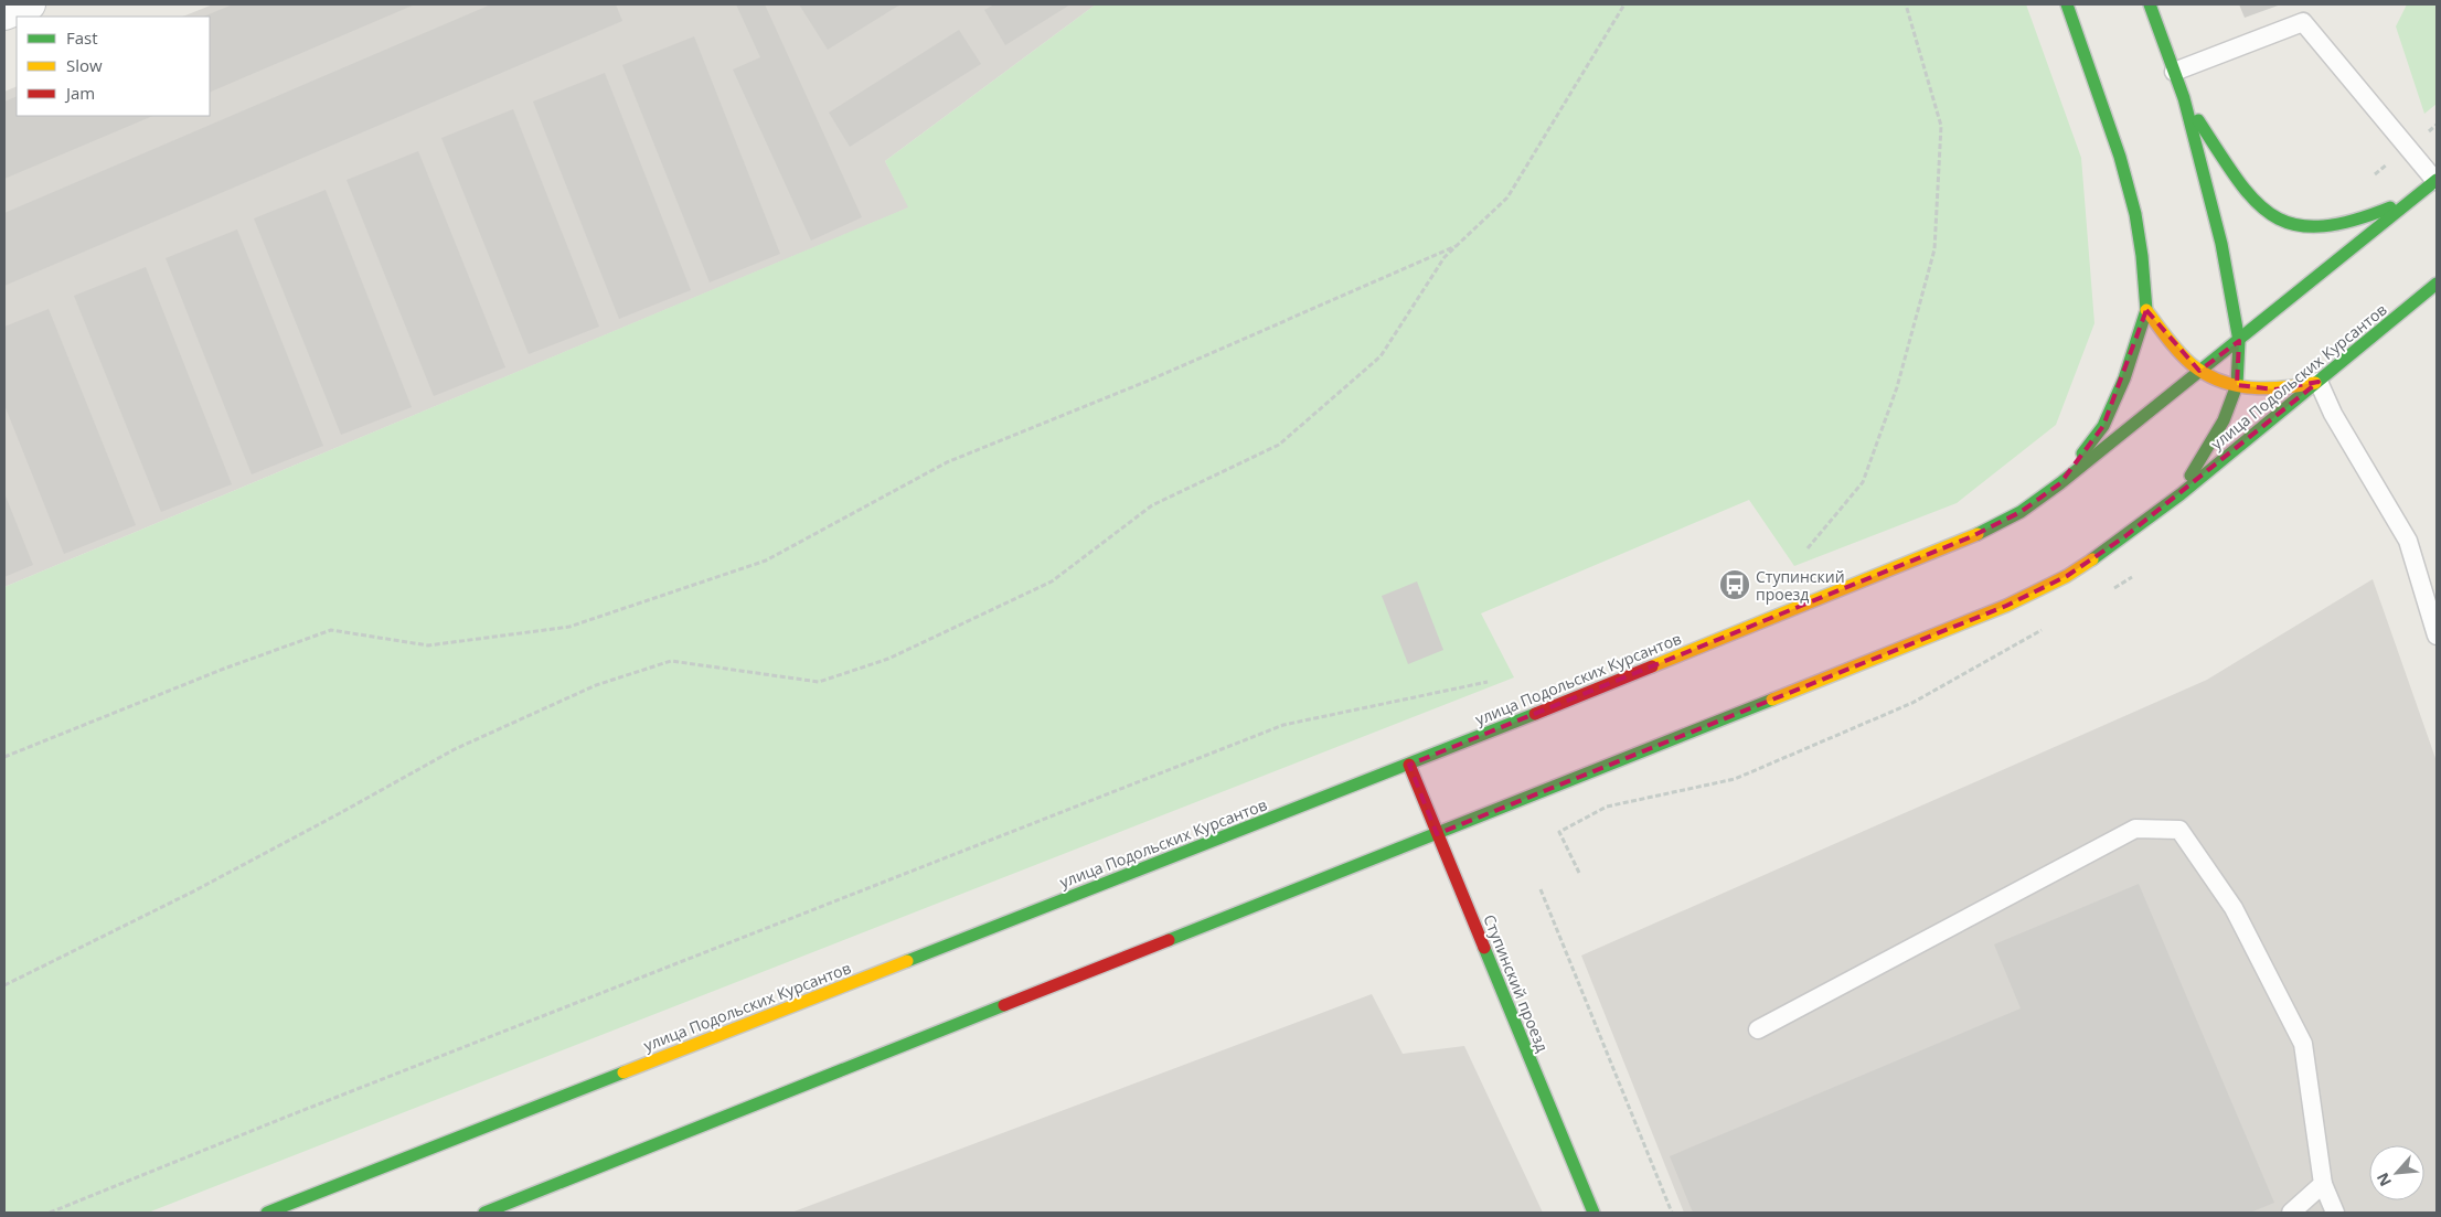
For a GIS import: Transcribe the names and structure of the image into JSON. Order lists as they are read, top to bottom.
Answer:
{
  "streets": {
    "main road": ["улица Подольских Курсантов", "Ступинский проезд"]
  },
  "crossings": [
    ["улица Подольских Курсантов", "Ступинский проезд"]
  ],
  "places": {
    "bus stop": ["Ступинский проезд"]
  },
  "legend": ["Fast", "Slow", "Jam"],
  "north": "bottom left"
}
